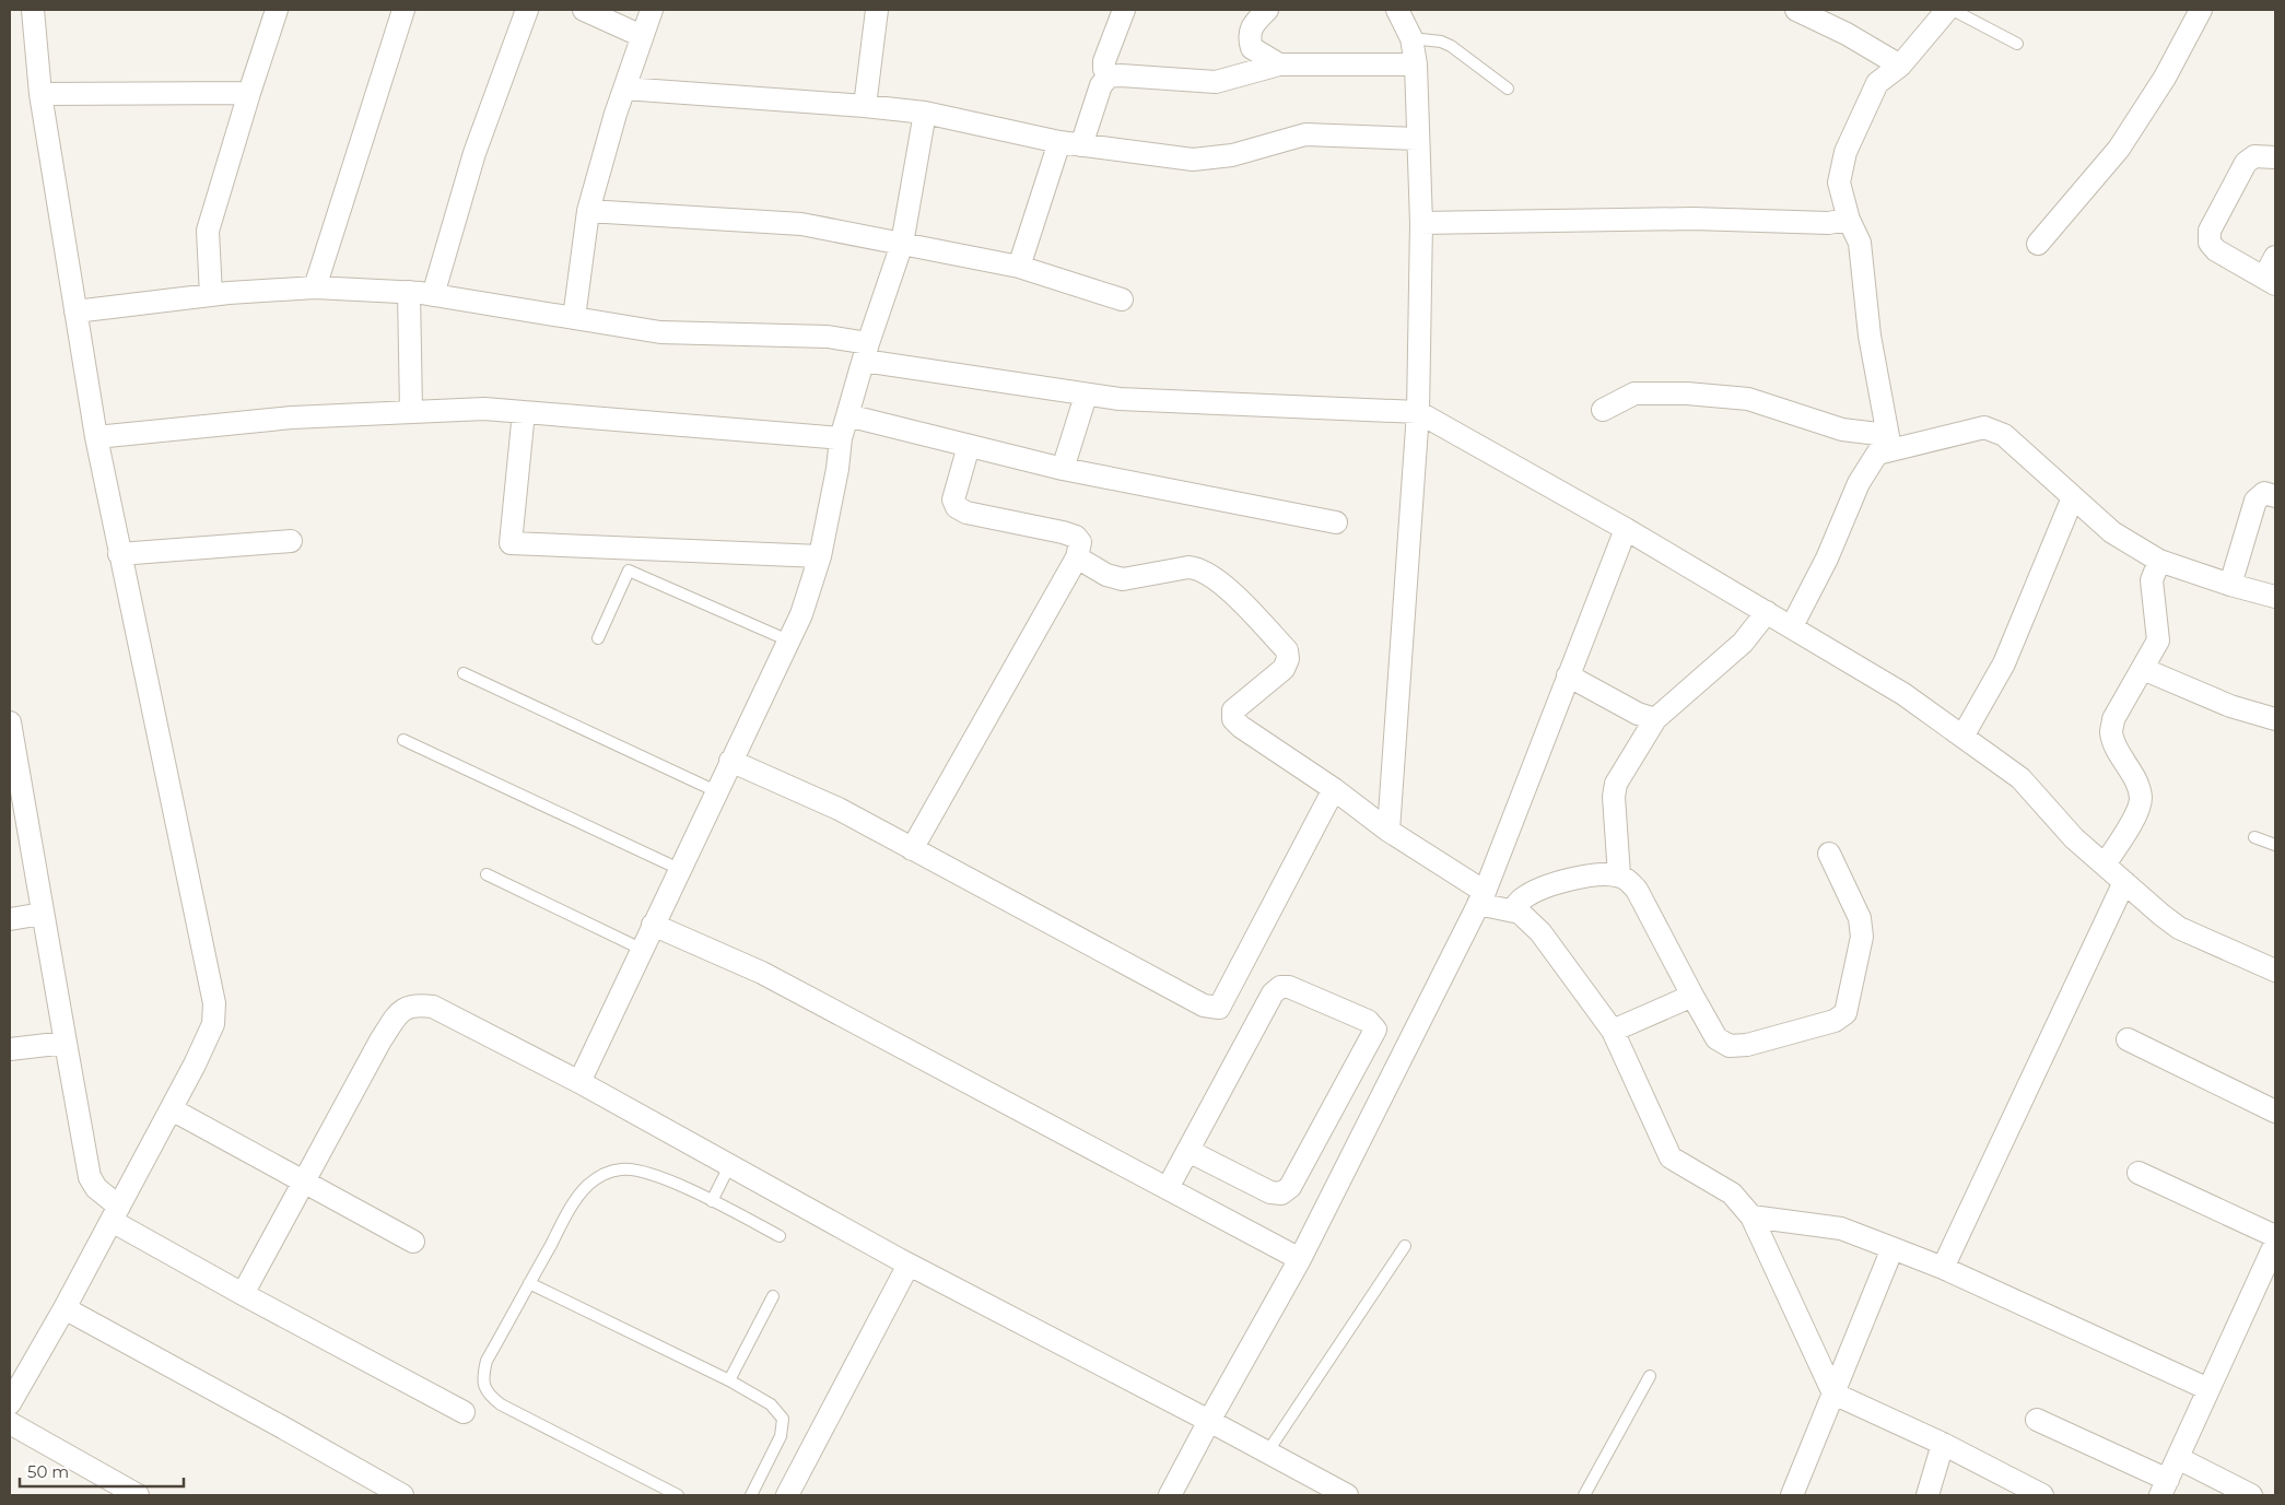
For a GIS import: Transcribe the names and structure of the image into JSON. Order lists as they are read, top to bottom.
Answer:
{
  "scale_bar": "50 m"
}
